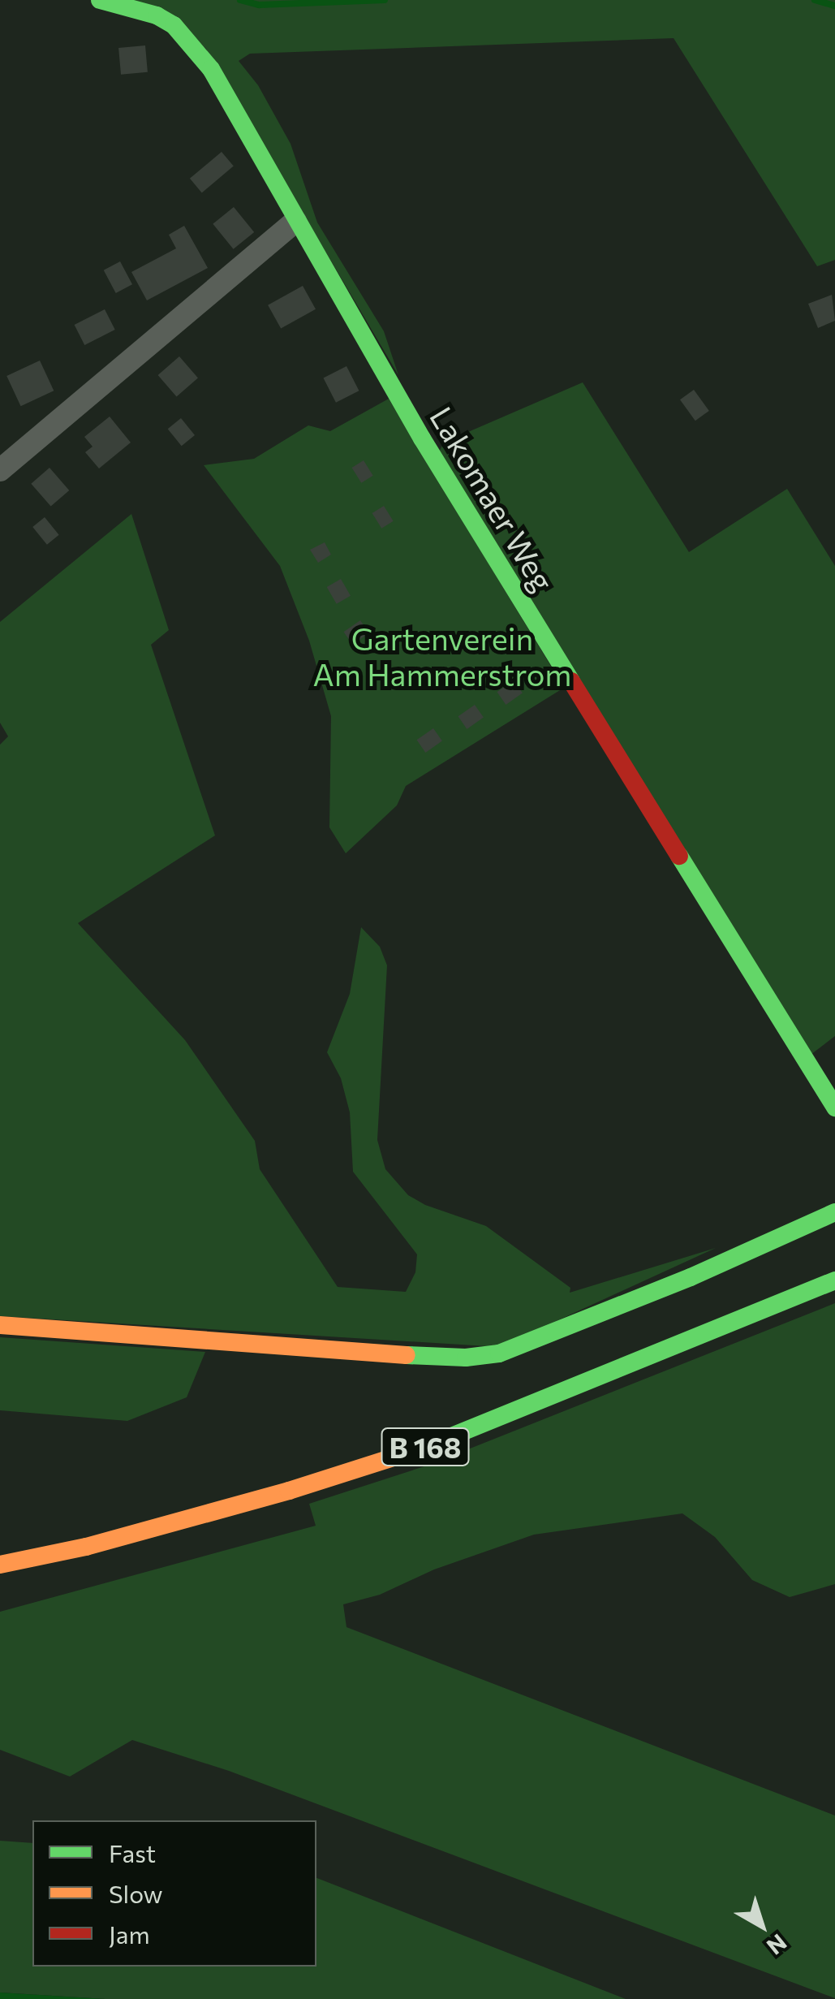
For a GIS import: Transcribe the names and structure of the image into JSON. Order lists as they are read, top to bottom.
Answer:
{
  "streets": {
    "street": ["Lakomaer Weg", "B 168"]
  },
  "parks": ["Gartenverein Am Hammerstrom"],
  "legend": ["Fast", "Slow", "Jam"],
  "north": "bottom right"
}
